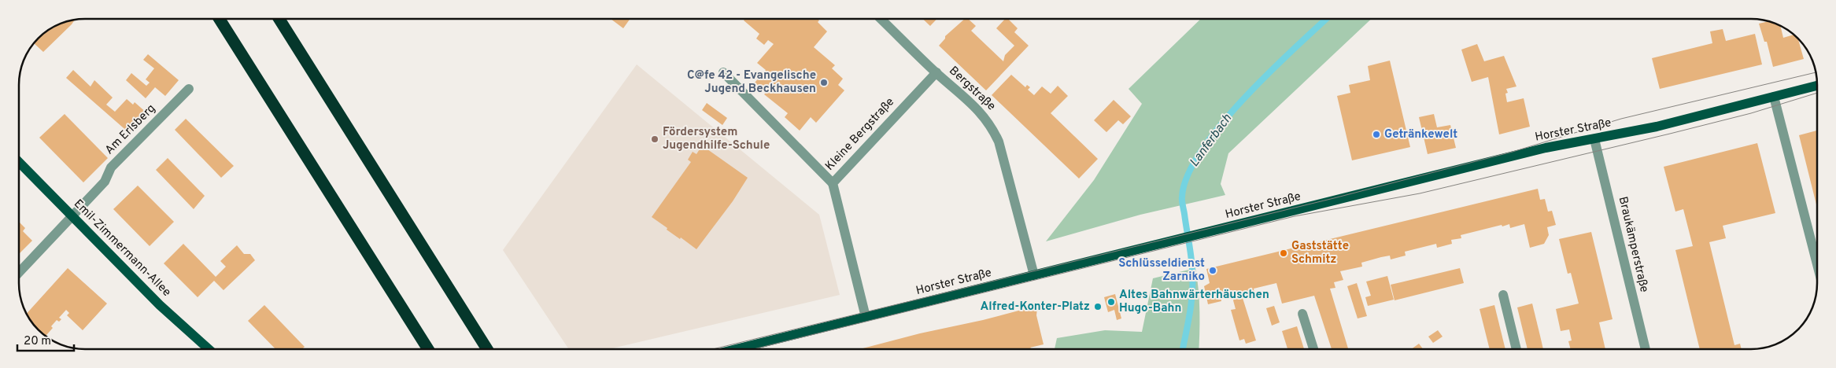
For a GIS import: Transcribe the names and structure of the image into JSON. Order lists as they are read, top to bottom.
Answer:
{
  "streets": {
    "main road": ["Horster Straße", "Emil-Zimmermann-Allee"],
    "street": [
      "Bergstraße",
      "Am Erlsberg",
      "Kleine Bergstraße",
      "Braukämperstraße"
    ]
  },
  "crossings": [
    ["Bergstraße", "Horster Straße"],
    ["Bergstraße", "Kleine Bergstraße"],
    ["Am Erlsberg", "Emil-Zimmermann-Allee"],
    ["Horster Straße", "Kleine Bergstraße"],
    ["Horster Straße", "Braukämperstraße"]
  ],
  "water": ["Lanferbach"],
  "places": [
    "C@fe 42 - Evangelische Jugend Beckhausen",
    "Getränkewelt",
    "Fördersystem Jugendhilfe-Schule",
    "Gaststätte Schmitz",
    "Schlüsseldienst Zarniko",
    "Altes Bahnwärterhäuschen Hugo-Bahn",
    "Alfred-Konter-Platz"
  ],
  "scale_bar": "20 m"
}
